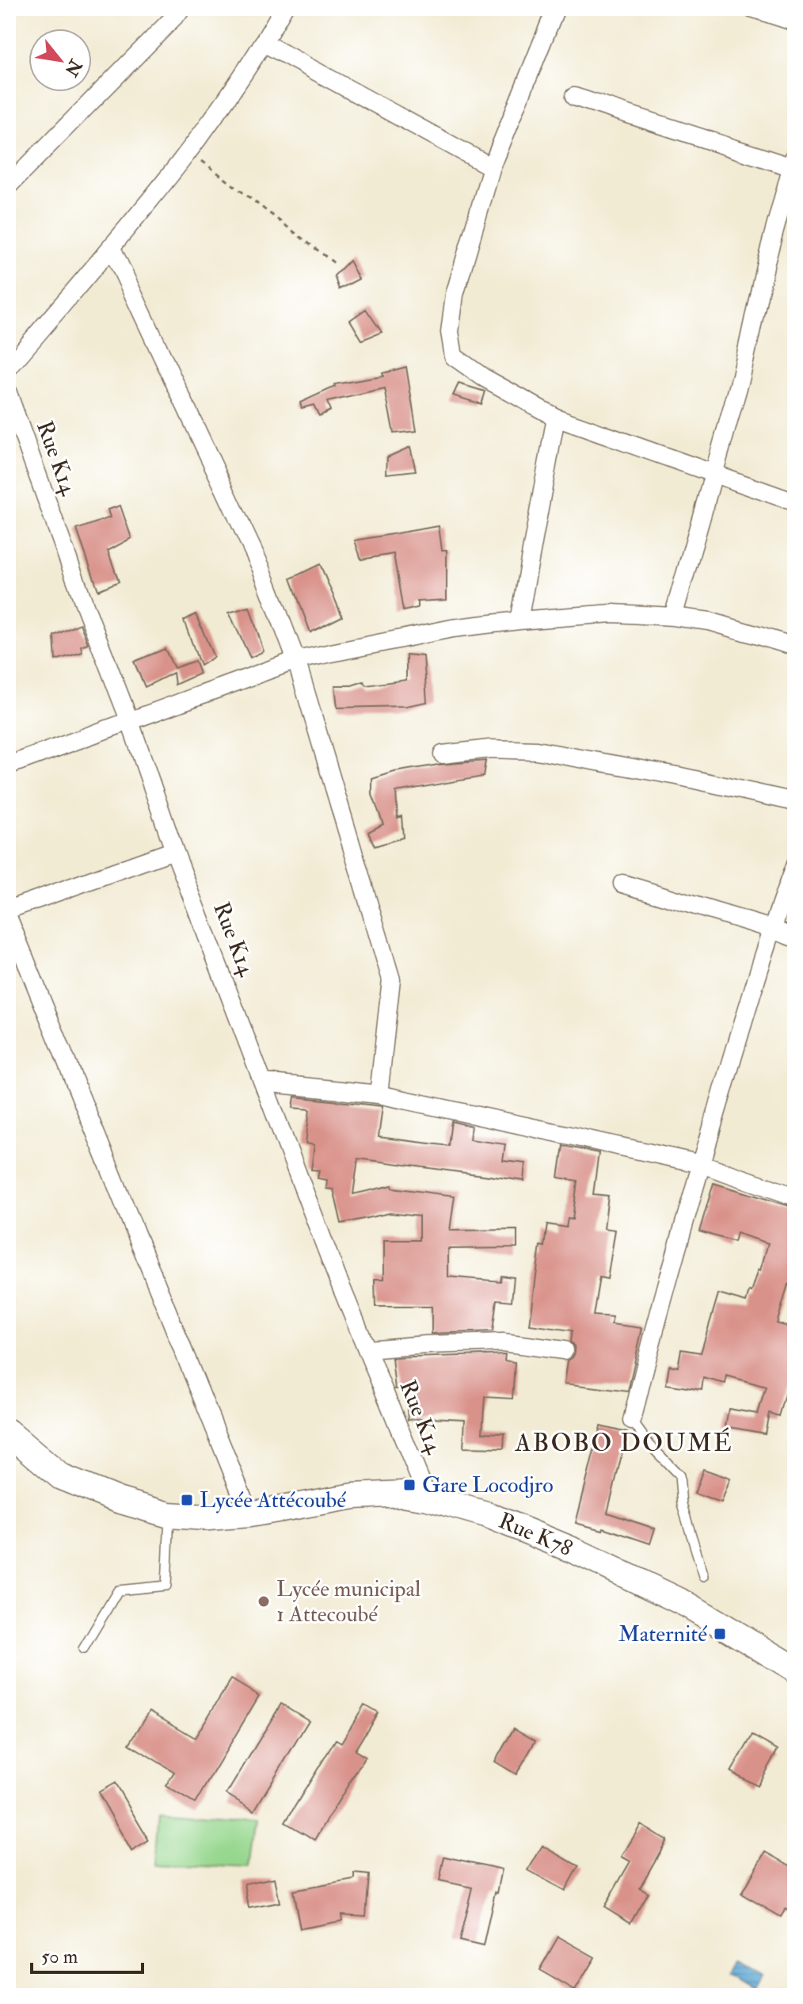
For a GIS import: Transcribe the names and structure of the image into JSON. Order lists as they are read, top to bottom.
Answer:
{
  "streets": {
    "street": ["Rue K14", "Rue K78"]
  },
  "crossings": [
    ["Rue K14", "Rue K78"]
  ],
  "districts": ["ABOBO DOUMÉ"],
  "places": {
    "transit": ["Gare Locodjro", "Lycée Attécoubé", "Maternité"],
    "other": ["Lycée municipal 1 Attecoubé"]
  },
  "scale_bar": "50 m",
  "north": "bottom right"
}
